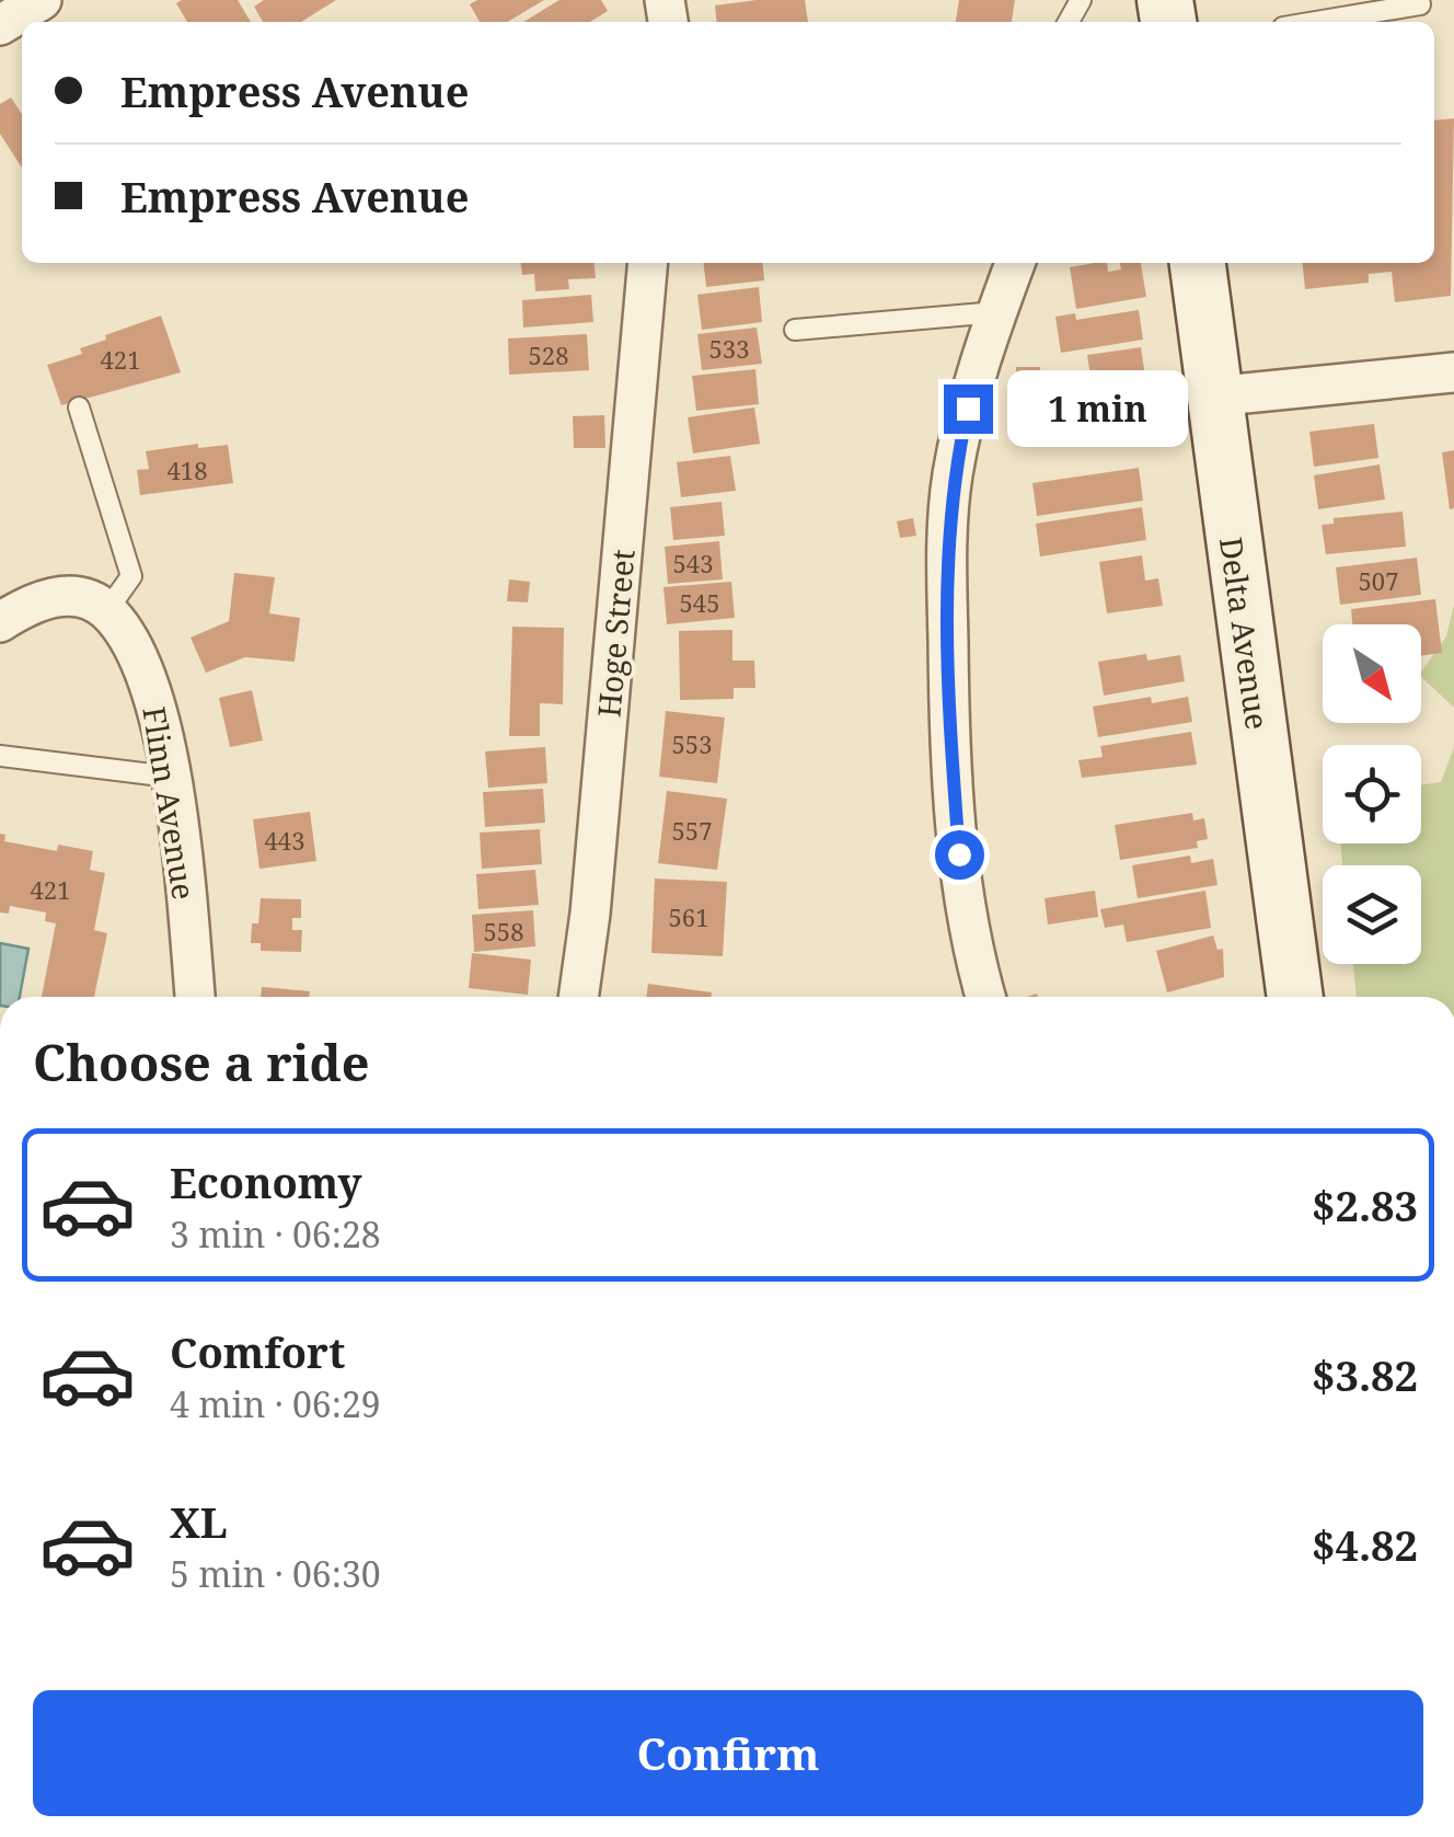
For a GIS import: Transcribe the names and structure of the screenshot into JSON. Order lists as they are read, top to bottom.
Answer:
{
  "streets": {
    "main road": ["Delta Avenue"],
    "street": ["Hoge Street", "Flinn Avenue"]
  },
  "house_numbers": [
    "533",
    "528",
    "421",
    "418",
    "543",
    "507",
    "545",
    "553",
    "557",
    "443",
    "421",
    "561",
    "558"
  ],
  "north": "bottom right",
  "page": {
    "banner": ["Empress Avenue", "Empress Avenue"],
    "bubble": "1 min",
    "heading": "Choose a ride",
    "list": [
      {
        "name": "Economy",
        "note": "3 min · 06:28",
        "value": "$2.83"
      },
      {
        "name": "Comfort",
        "note": "4 min · 06:29",
        "value": "$3.82"
      },
      {
        "name": "XL",
        "note": "5 min · 06:30",
        "value": "$4.82"
      }
    ],
    "buttons": "Confirm"
  }
}
